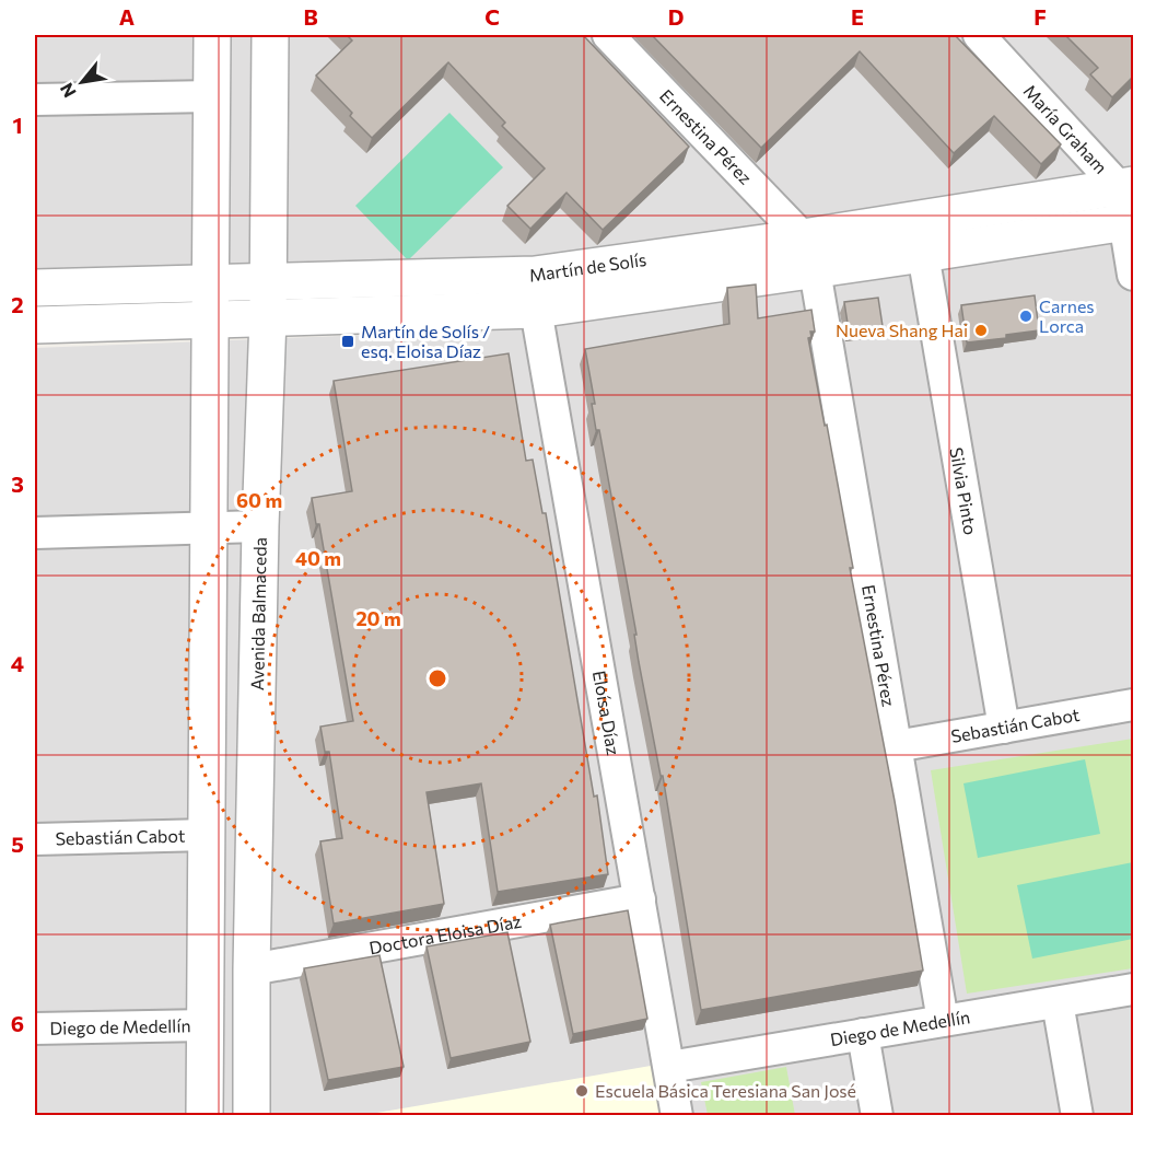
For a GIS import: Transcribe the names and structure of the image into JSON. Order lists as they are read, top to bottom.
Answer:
{
  "streets": {
    "street": [
      "María Graham",
      "Ernestina Pérez",
      "Martín de Solís",
      "Silvia Pinto",
      "Avenida Balmaceda",
      "Eloísa Díaz",
      "Sebastián Cabot",
      "Doctora Eloisa Díaz",
      "Diego de Medellín"
    ]
  },
  "crossings": [
    ["María Graham", "Martín de Solís"],
    ["Ernestina Pérez", "Martín de Solís"],
    ["Ernestina Pérez", "Sebastián Cabot"],
    ["Ernestina Pérez", "Diego de Medellín"],
    ["Martín de Solís", "Silvia Pinto"],
    ["Martín de Solís", "Avenida Balmaceda"],
    ["Martín de Solís", "Eloísa Díaz"],
    ["Silvia Pinto", "Sebastián Cabot"],
    ["Avenida Balmaceda", "Doctora Eloisa Díaz"],
    ["Eloísa Díaz", "Doctora Eloisa Díaz"],
    ["Eloísa Díaz", "Diego de Medellín"]
  ],
  "places": {
    "other": ["Carnes Lorca", "Nueva Shang Hai", "Escuela Básica Teresiana San José"],
    "transit": ["Martín de Solís / esq. Eloisa Díaz"]
  },
  "north": "bottom left",
  "grid": {
    "columns": [
      "A",
      "B",
      "C",
      "D",
      "E",
      "F"
    ],
    "rows": [
      "1",
      "2",
      "3",
      "4",
      "5",
      "6"
    ]
  },
  "rings": ["60 m", "40 m", "20 m"]
}
